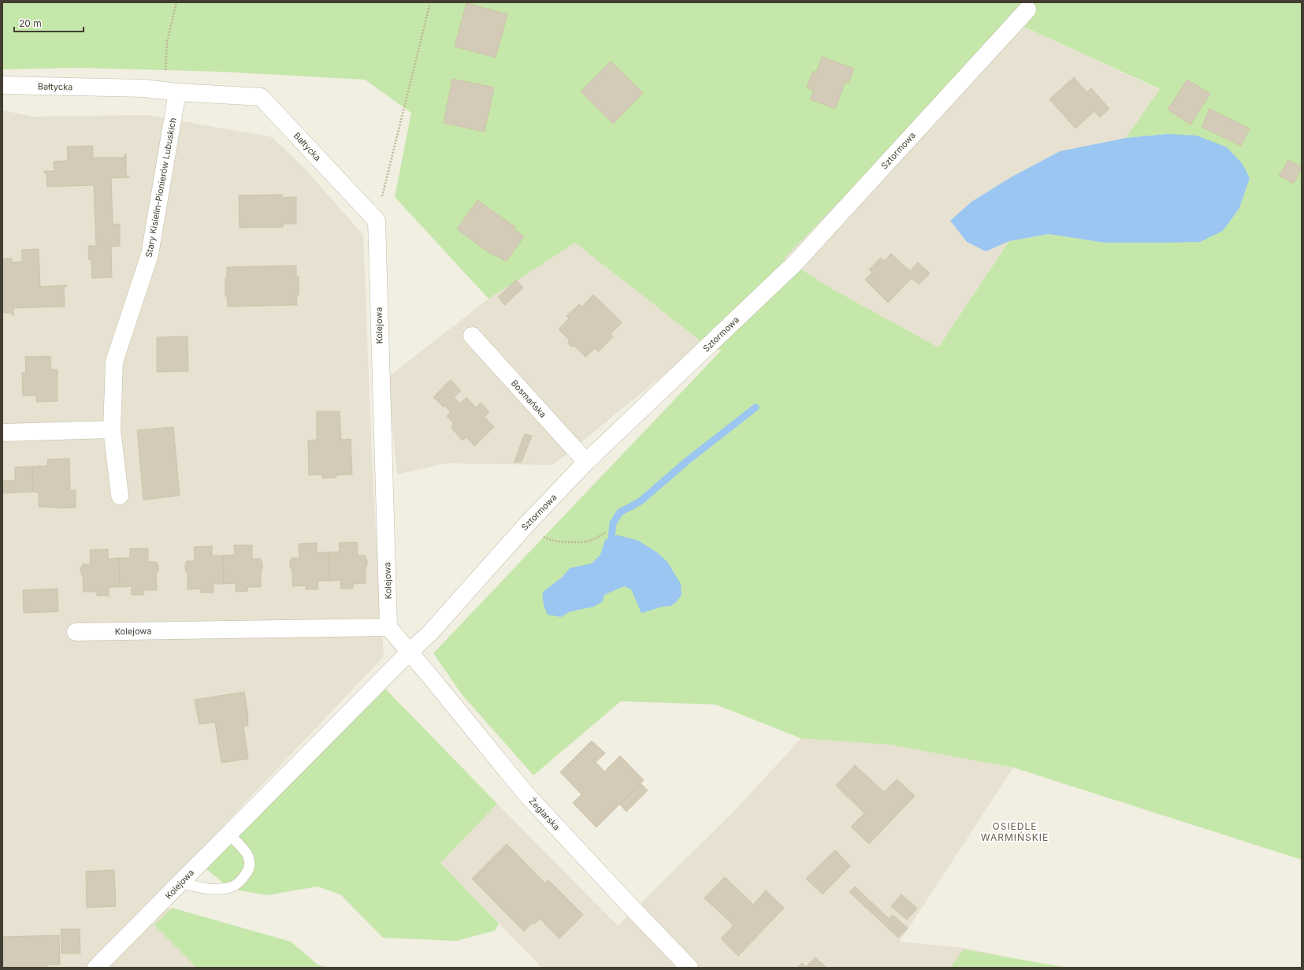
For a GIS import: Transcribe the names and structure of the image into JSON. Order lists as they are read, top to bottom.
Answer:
{
  "streets": {
    "street": [
      "Bałtycka",
      "Sztormowa",
      "Stary Kisielin-Pionierów Lubuskich",
      "Kolejowa",
      "Bosmańska",
      "Żeglarska"
    ]
  },
  "crossings": [
    ["Bałtycka", "Stary Kisielin-Pionierów Lubuskich"],
    ["Bałtycka", "Kolejowa"],
    ["Sztormowa", "Kolejowa"],
    ["Sztormowa", "Bosmańska"],
    ["Sztormowa", "Żeglarska"],
    ["Kolejowa", "Żeglarska"]
  ],
  "districts": ["OSIEDLE WARMIŃSKIE"],
  "scale_bar": "20 m"
}
